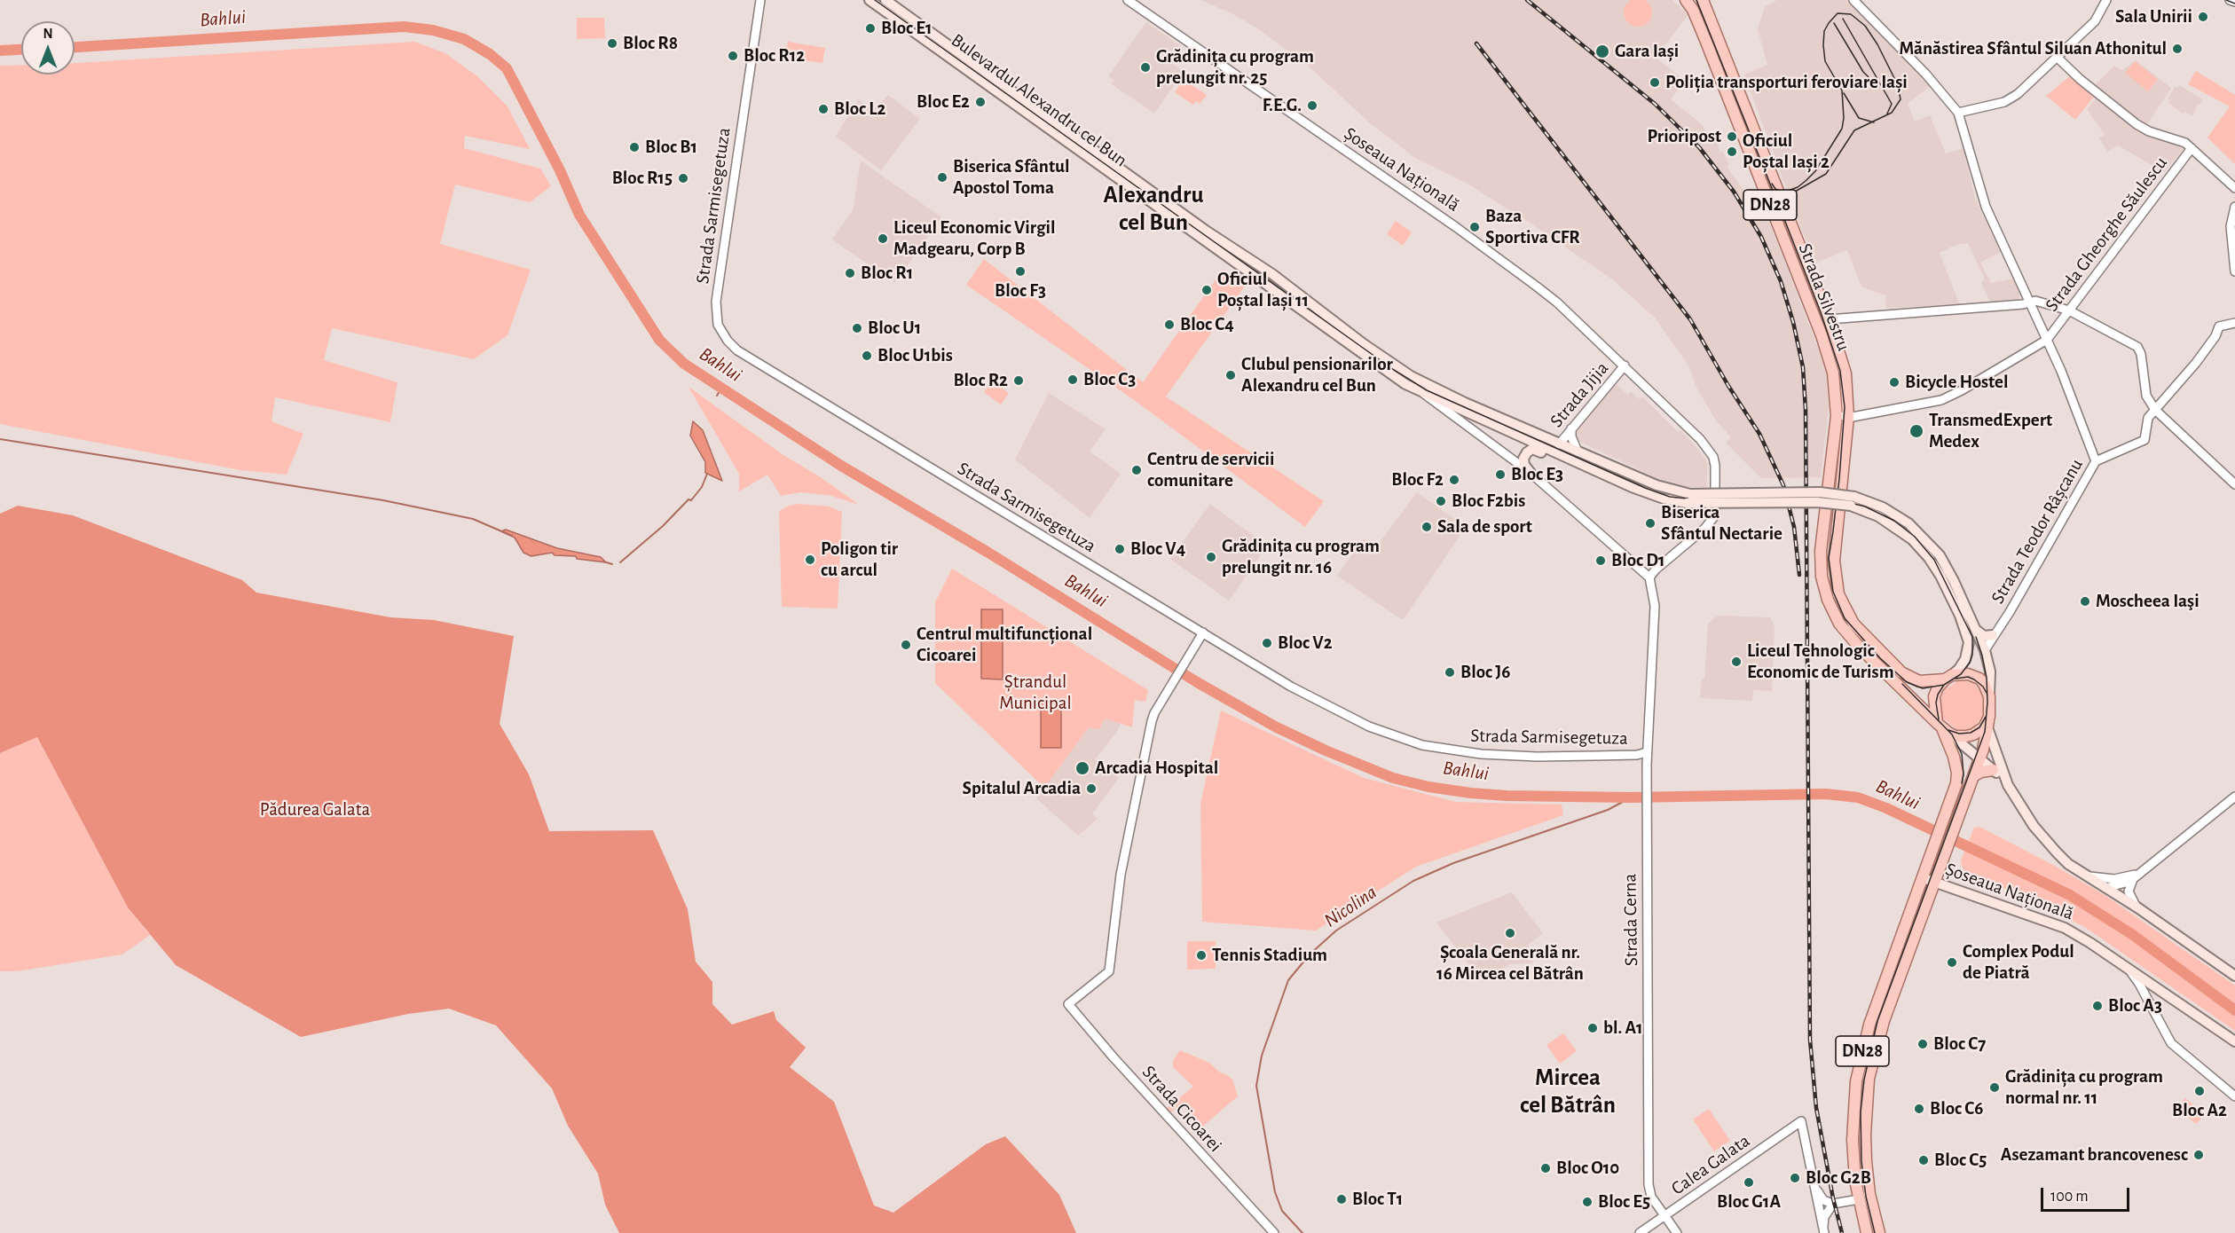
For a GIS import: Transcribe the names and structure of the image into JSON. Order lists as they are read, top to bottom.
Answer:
{
  "streets": {
    "main road": [
      "Bulevardul Alexandru cel Bun",
      "Șoseaua Națională",
      "DN28",
      "Strada Silvestru"
    ],
    "street": [
      "Strada Sarmisegetuza",
      "Strada Gheorghe Săulescu",
      "Strada Jijia",
      "Strada Teodor Râșcanu",
      "Strada Cerna",
      "Strada Cicoarei",
      "Calea Galata"
    ]
  },
  "crossings": [
    ["Bulevardul Alexandru cel Bun", "Șoseaua Națională"],
    ["Bulevardul Alexandru cel Bun", "Strada Jijia"],
    ["Șoseaua Națională", "DN28"],
    ["Șoseaua Națională", "Strada Silvestru"],
    ["Șoseaua Națională", "Strada Jijia"],
    ["DN28", "Strada Silvestru"],
    ["Strada Sarmisegetuza", "Strada Cerna"],
    ["Strada Sarmisegetuza", "Strada Cicoarei"],
    ["Strada Gheorghe Săulescu", "Strada Silvestru"],
    ["Strada Cerna", "Calea Galata"]
  ],
  "districts": ["Alexandru cel Bun", "Mircea cel Bătrân"],
  "water": ["Bahlui", "Nicolina"],
  "parks": ["Ștrandul Municipal", "Pădurea Galata"],
  "places": [
    "Sala Unirii",
    "Bloc E1",
    "Bloc R8",
    "Mănăstirea Sfântul Siluan Athonitul",
    "Gara Iași",
    "Bloc R12",
    "Grădinița cu program prelungit nr. 25",
    "Poliția transporturi feroviare Iași",
    "Bloc E2",
    "F.E.G.",
    "Bloc L2",
    "Prioripost",
    "Bloc B1",
    "Oficiul Poștal Iași 2",
    "Biserica Sfântul Apostol Toma",
    "Bloc R15",
    "Baza Sportiva CFR",
    "Liceul Economic Virgil Madgearu, Corp B",
    "Bloc F3",
    "Bloc R1",
    "Oficiul Poștal Iași 11",
    "Bloc C4",
    "Bloc U1",
    "Bloc U1bis",
    "Clubul pensionarilor Alexandru cel Bun",
    "Bloc C3",
    "Bloc R2",
    "Bicycle Hostel",
    "TransmedExpert Medex",
    "Centru de servicii comunitare",
    "Bloc E3",
    "Bloc F2",
    "Bloc F2bis",
    "Biserica Sfântul Nectarie",
    "Sala de sport",
    "Bloc V4",
    "Grădinița cu program prelungit nr. 16",
    "Poligon tir cu arcul",
    "Bloc D1",
    "Moscheea Iaşi",
    "Bloc V2",
    "Centrul multifuncțional Cicoarei",
    "Liceul Tehnologic Economic de Turism",
    "Bloc J6",
    "Arcadia Hospital",
    "Spitalul Arcadia",
    "Școala Generală nr. 16 Mircea cel Bătrân",
    "Tennis Stadium",
    "Complex Podul de Piatră",
    "Bloc A3",
    "bl. A1",
    "Bloc C7",
    "Grădinița cu program normal nr. 11",
    "Bloc A2",
    "Bloc C6",
    "Asezamant brancovenesc",
    "Bloc C5",
    "Bloc O10",
    "Bloc G2B",
    "Bloc G1A",
    "Bloc T1",
    "Bloc E5"
  ],
  "scale_bar": "100 m",
  "north": "top"
}
